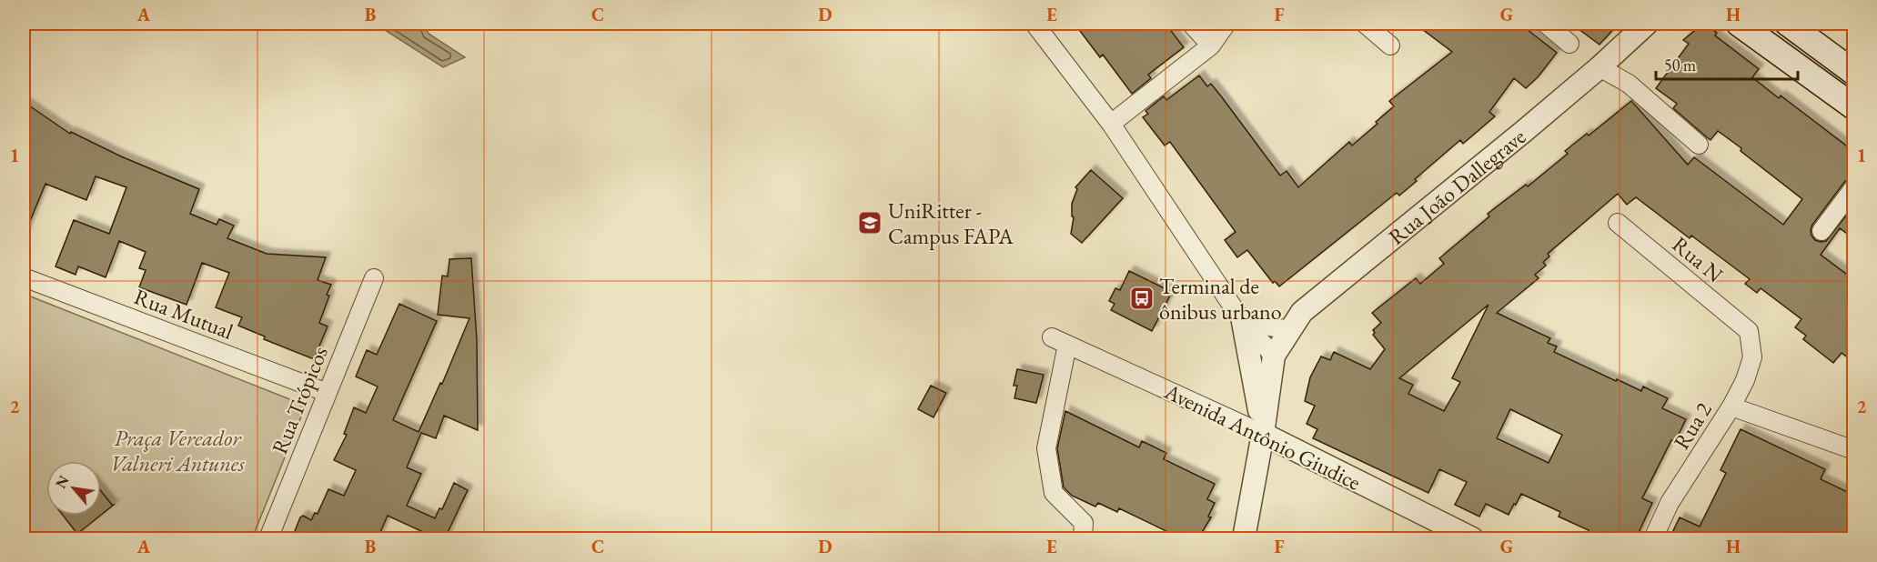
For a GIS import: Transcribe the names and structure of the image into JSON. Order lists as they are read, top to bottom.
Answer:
{
  "streets": {
    "street": [
      "Rua João Dallegrave",
      "Rua N",
      "Rua Mutual",
      "Rua Trópicos",
      "Rua 2",
      "Avenida Antônio Giudice"
    ]
  },
  "crossings": [
    ["Rua N", "Rua 2"],
    ["Rua Mutual", "Rua Trópicos"]
  ],
  "parks": ["Praça Vereador Valneri Antunes"],
  "places": {
    "school or university": ["UniRitter - Campus FAPA"],
    "bus stop": ["Terminal de ônibus urbano"]
  },
  "scale_bar": "50 m",
  "north": "top left",
  "grid": {
    "columns": [
      "A",
      "B",
      "C",
      "D",
      "E",
      "F",
      "G",
      "H"
    ],
    "rows": ["1", "2"]
  }
}
